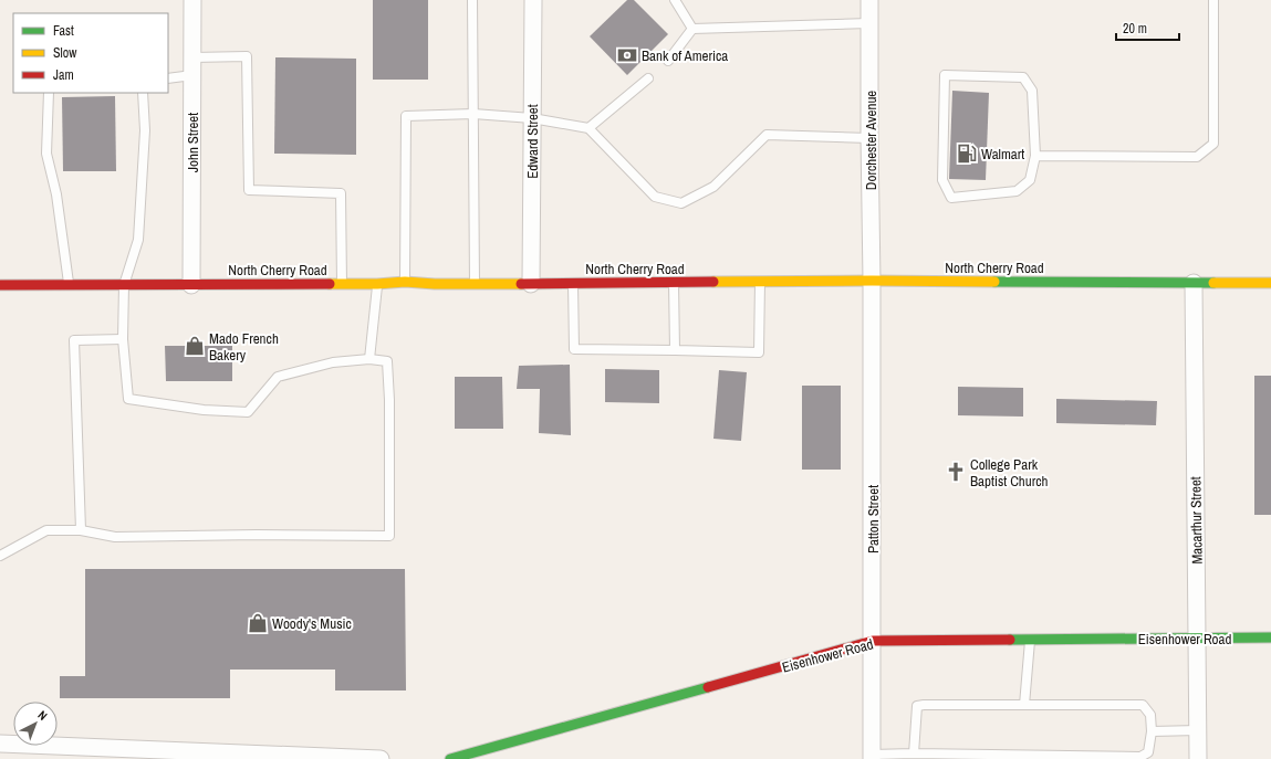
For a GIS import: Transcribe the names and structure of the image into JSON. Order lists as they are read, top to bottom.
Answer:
{
  "streets": {
    "main road": ["North Cherry Road", "Eisenhower Road"],
    "street": [
      "Dorchester Avenue",
      "Edward Street",
      "John Street",
      "Patton Street",
      "Macarthur Street"
    ]
  },
  "crossings": [
    ["Dorchester Avenue", "North Cherry Road"],
    ["Dorchester Avenue", "Patton Street"],
    ["Edward Street", "North Cherry Road"],
    ["John Street", "North Cherry Road"],
    ["North Cherry Road", "Patton Street"],
    ["North Cherry Road", "Macarthur Street"],
    ["Patton Street", "Eisenhower Road"],
    ["Macarthur Street", "Eisenhower Road"]
  ],
  "places": {
    "bank": ["Bank of America"],
    "fuel station": ["Walmart"],
    "shop": ["Mado French Bakery", "Woody's Music"],
    "church": ["College Park Baptist Church"]
  },
  "legend": ["Fast", "Slow", "Jam"],
  "scale_bar": "20 m",
  "north": "top right"
}
